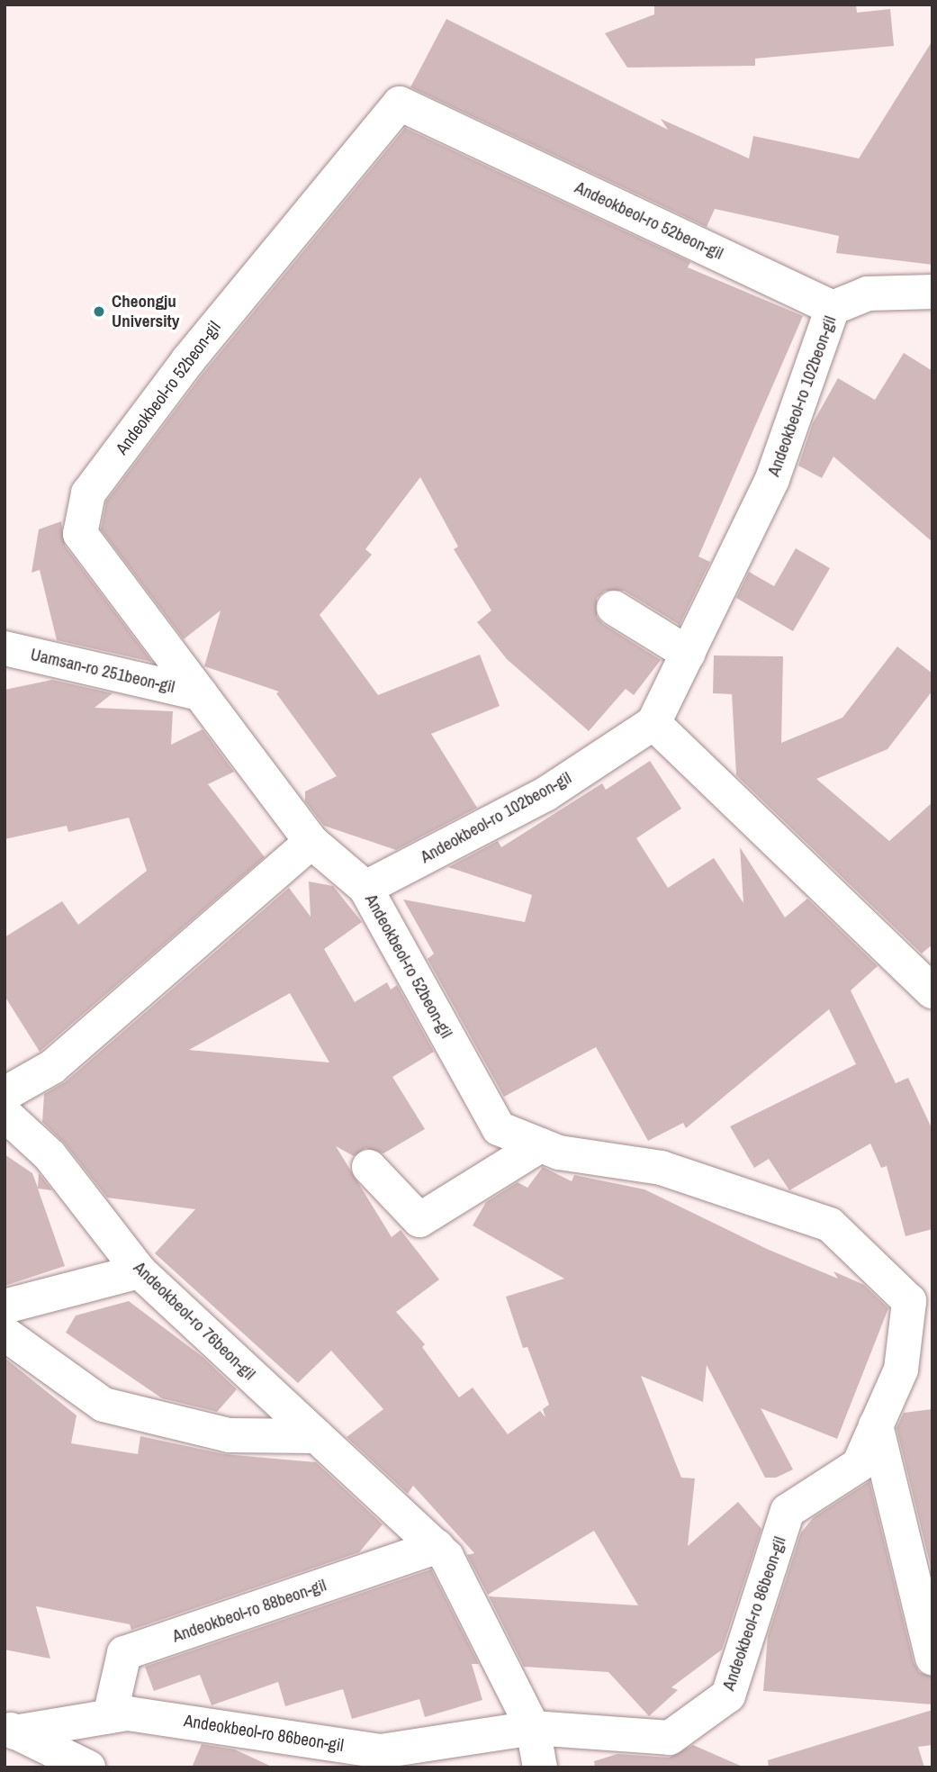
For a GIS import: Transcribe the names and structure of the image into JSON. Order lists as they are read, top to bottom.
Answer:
{
  "streets": {
    "street": [
      "Andeokbeol-ro 52beon-gil",
      "Andeokbeol-ro 102beon-gil",
      "Uamsan-ro 251beon-gil",
      "Andeokbeol-ro 76beon-gil",
      "Andeokbeol-ro 88beon-gil",
      "Andeokbeol-ro 86beon-gil"
    ]
  },
  "crossings": [
    ["Andeokbeol-ro 52beon-gil", "Andeokbeol-ro 102beon-gil"],
    ["Andeokbeol-ro 52beon-gil", "Uamsan-ro 251beon-gil"],
    ["Andeokbeol-ro 52beon-gil", "Andeokbeol-ro 86beon-gil"],
    ["Andeokbeol-ro 76beon-gil", "Andeokbeol-ro 88beon-gil"],
    ["Andeokbeol-ro 76beon-gil", "Andeokbeol-ro 86beon-gil"],
    ["Andeokbeol-ro 88beon-gil", "Andeokbeol-ro 86beon-gil"]
  ],
  "places": ["Cheongju University"]
}
